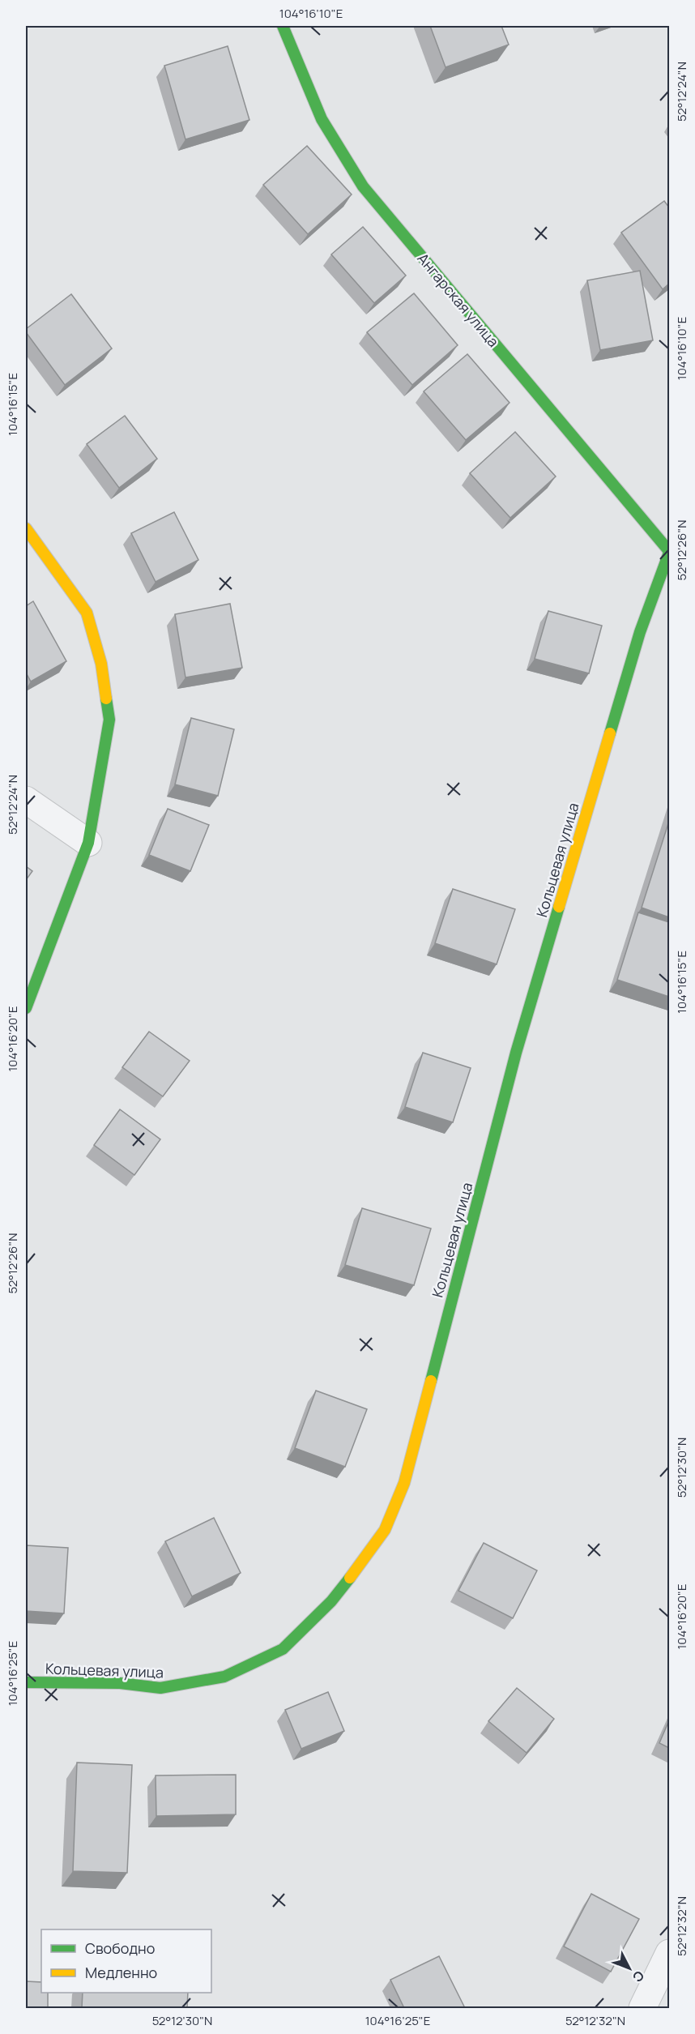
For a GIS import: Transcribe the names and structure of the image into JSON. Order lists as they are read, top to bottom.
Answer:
{
  "streets": {
    "street": ["Ангарская улица", "Кольцевая улица"]
  },
  "crossings": [
    ["Ангарская улица", "Кольцевая улица"]
  ],
  "legend": ["Свободно", "Медленно"],
  "north": "bottom right",
  "coordinates": [
    "104°16'10\"E",
    "52°12'24\"N",
    "104°16'15\"E",
    "52°12'26\"N",
    "104°16'20\"E",
    "52°12'30\"N",
    "104°16'25\"E",
    "52°12'32\"N"
  ]
}
